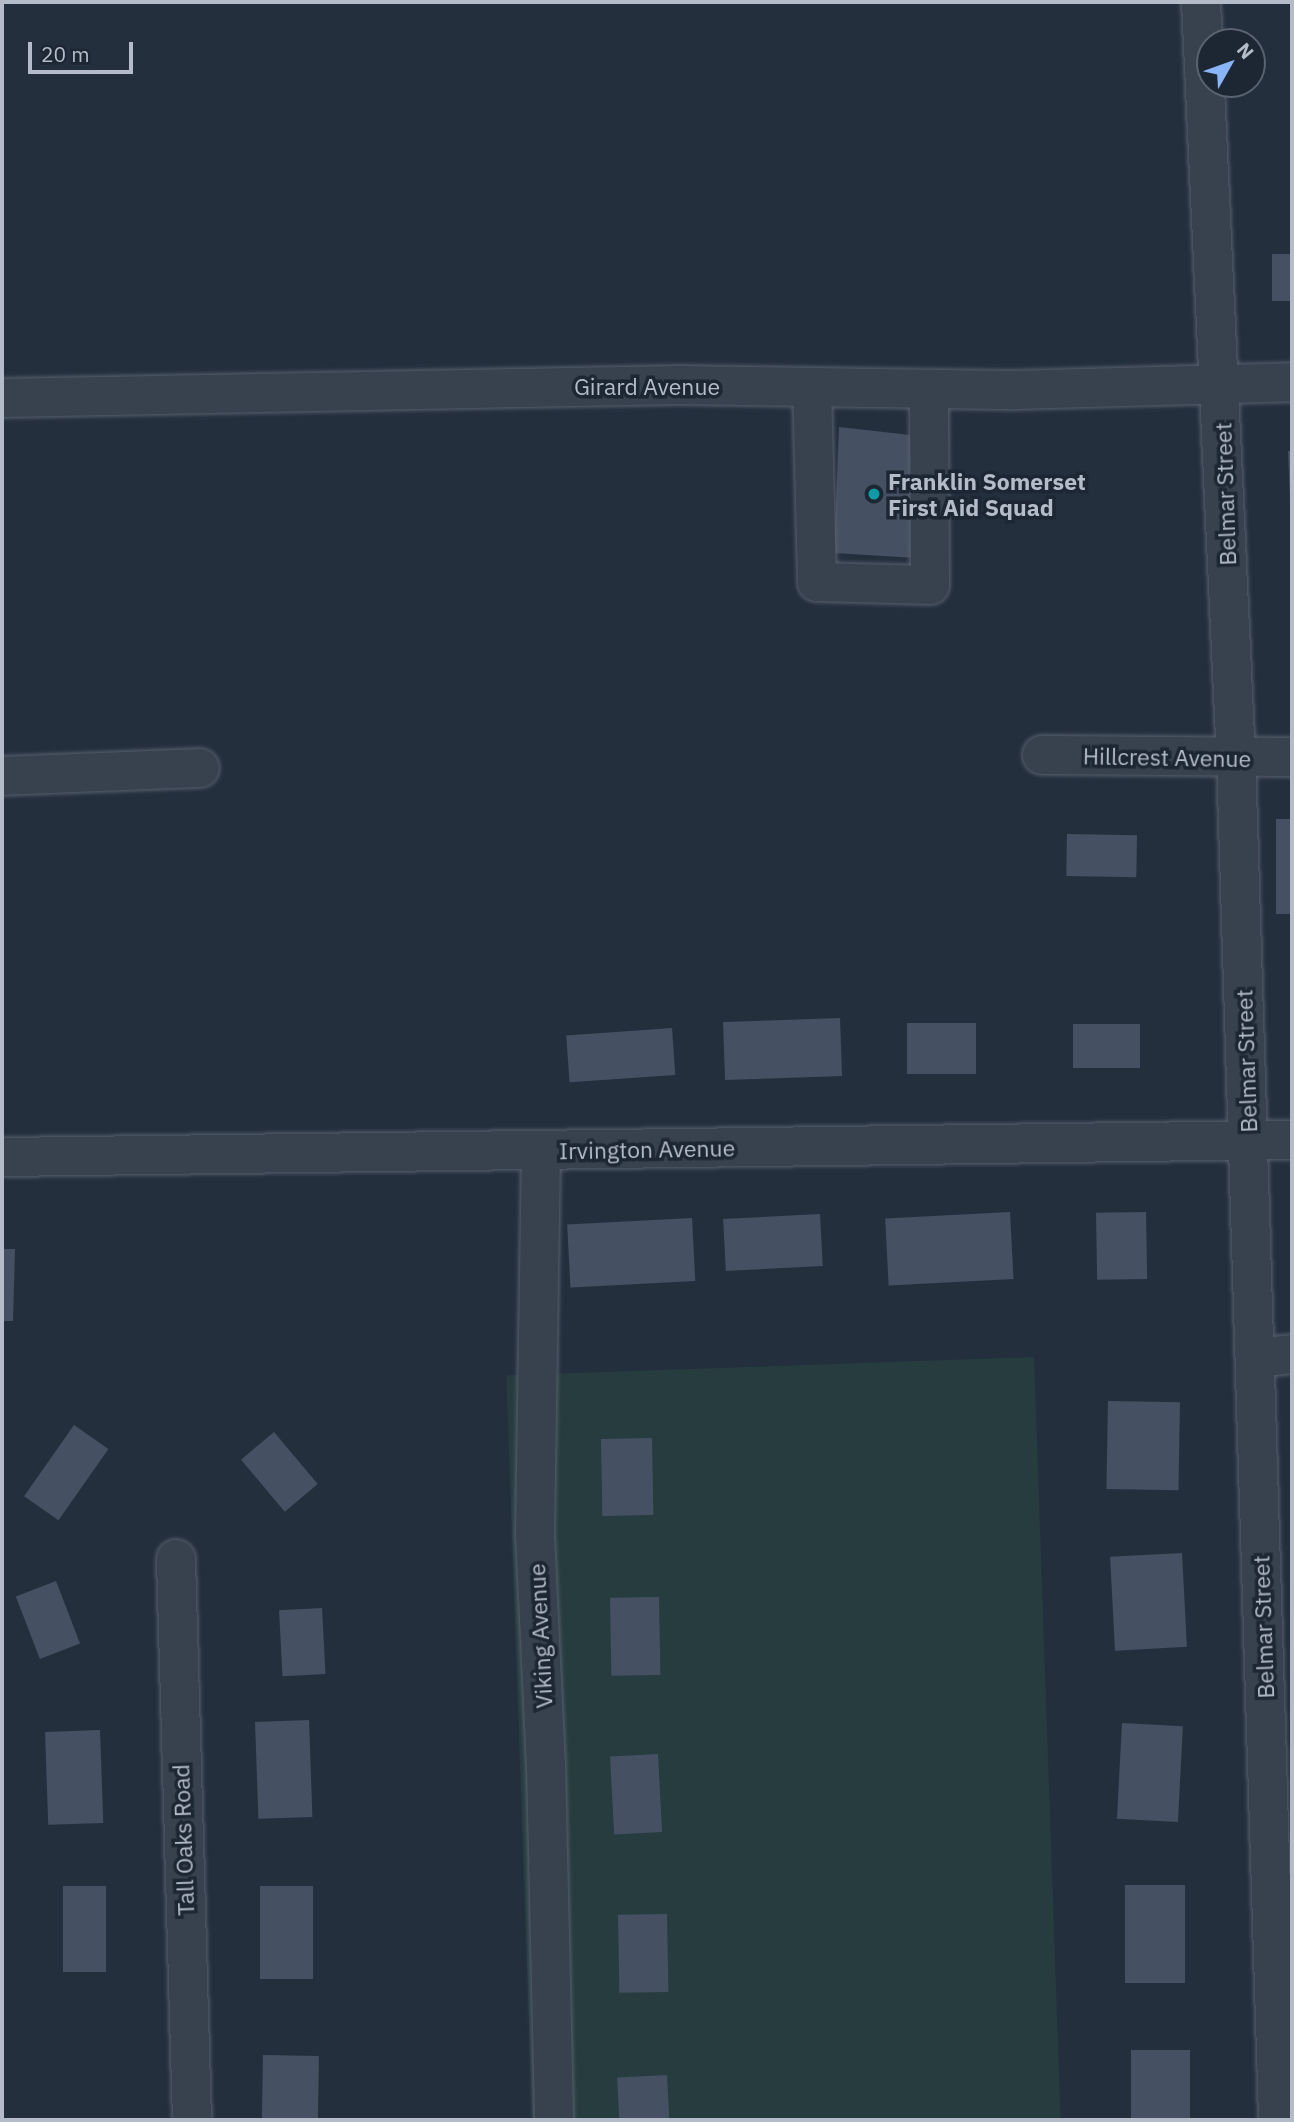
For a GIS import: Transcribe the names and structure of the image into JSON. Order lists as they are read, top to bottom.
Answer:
{
  "streets": {
    "street": [
      "Girard Avenue",
      "Belmar Street",
      "Hillcrest Avenue",
      "Irvington Avenue",
      "Viking Avenue",
      "Tall Oaks Road"
    ]
  },
  "crossings": [
    ["Girard Avenue", "Belmar Street"],
    ["Belmar Street", "Hillcrest Avenue"],
    ["Belmar Street", "Irvington Avenue"],
    ["Irvington Avenue", "Viking Avenue"]
  ],
  "places": ["Franklin Somerset First Aid Squad"],
  "scale_bar": "20 m",
  "north": "top right"
}
